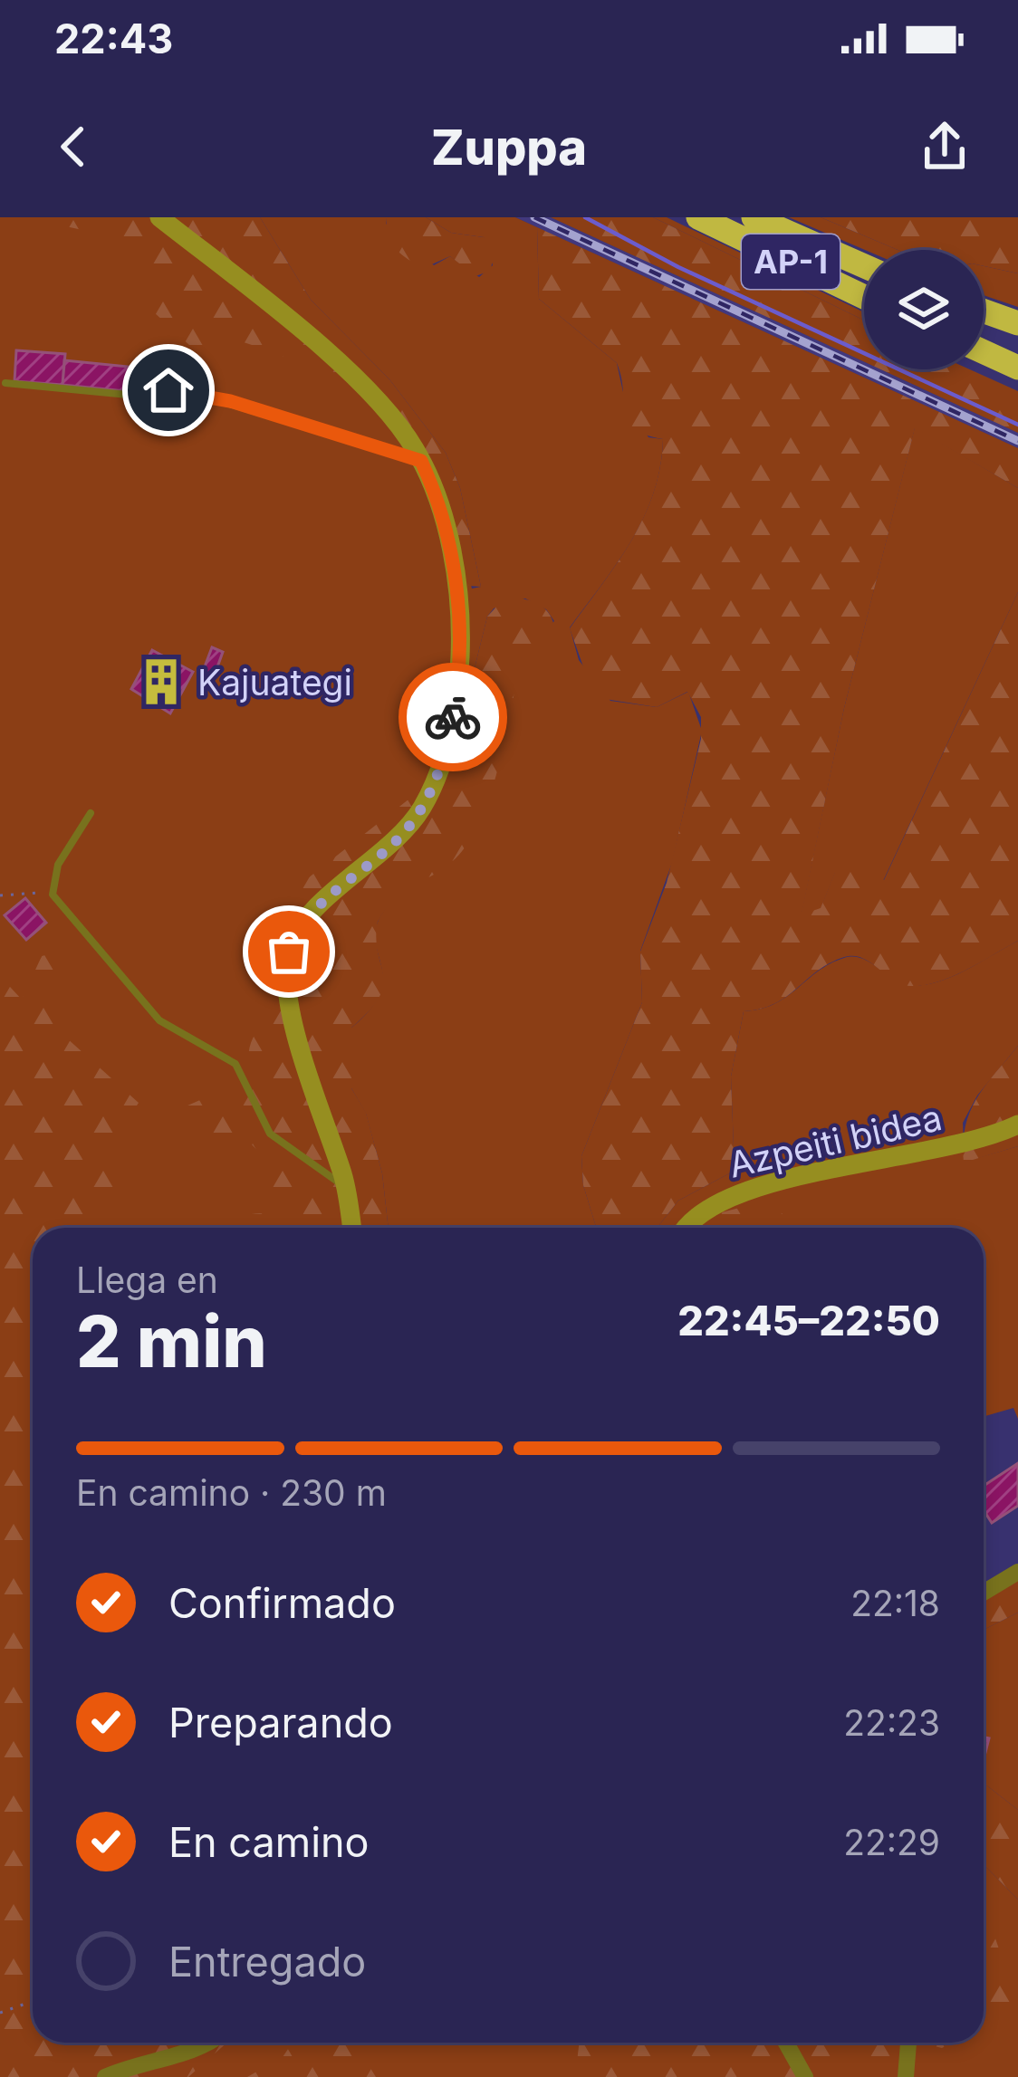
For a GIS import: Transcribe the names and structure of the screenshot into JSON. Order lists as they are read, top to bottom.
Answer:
{
  "streets": {
    "highway": ["AP-1"],
    "main road": ["Azpeiti bidea"]
  },
  "places": {
    "building": ["Kajuategi"]
  },
  "page": {
    "status": "22:43",
    "header": "Zuppa",
    "heading": ["2 min", "Llega en", "22:45–22:50"],
    "bar": "En camino · 230 m",
    "list": [
      ["Confirmado", "22:18"],
      ["Preparando", "22:23"],
      ["En camino", "22:29"],
      "Entregado"
    ]
  }
}
